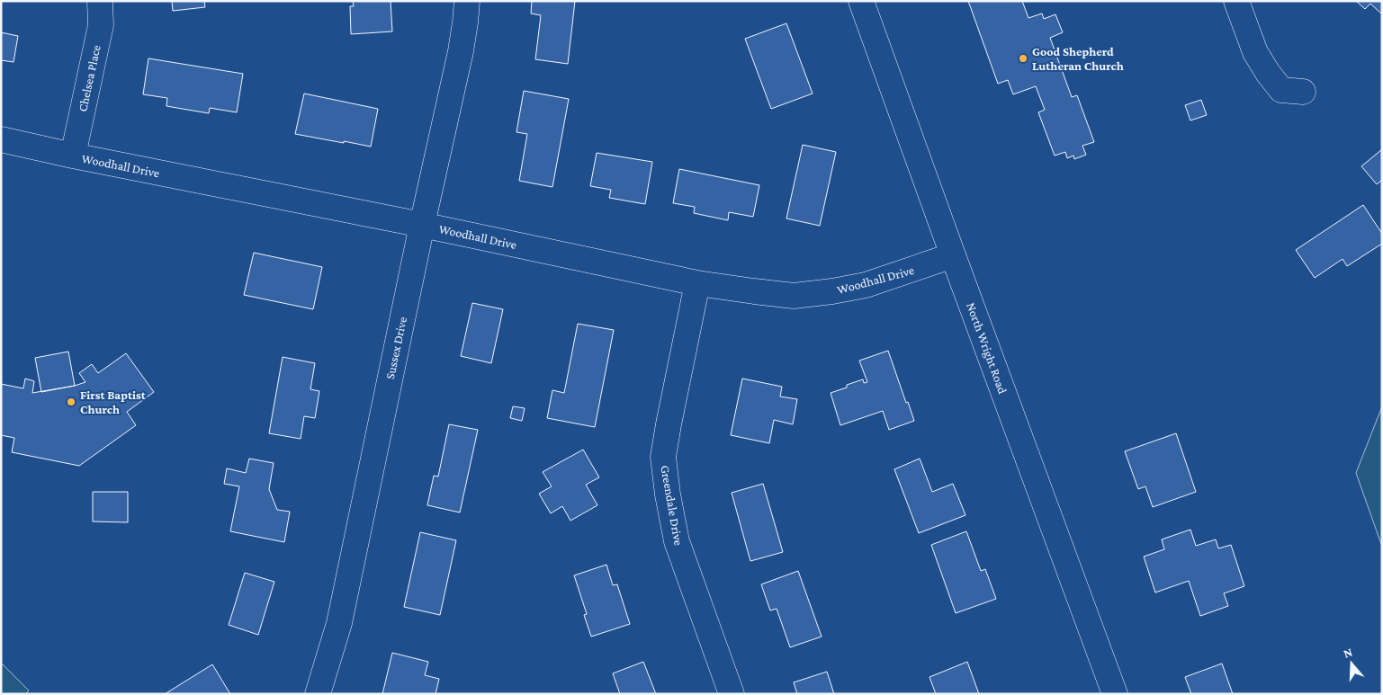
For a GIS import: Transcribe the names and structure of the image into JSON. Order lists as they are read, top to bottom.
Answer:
{
  "streets": {
    "street": [
      "Chelsea Place",
      "Woodhall Drive",
      "Sussex Drive",
      "North Wright Road",
      "Greendale Drive"
    ]
  },
  "crossings": [
    ["Chelsea Place", "Woodhall Drive"],
    ["Woodhall Drive", "Sussex Drive"],
    ["Woodhall Drive", "North Wright Road"],
    ["Woodhall Drive", "Greendale Drive"]
  ],
  "places": ["Good Shepherd Lutheran Church", "First Baptist Church"],
  "north": "top"
}
